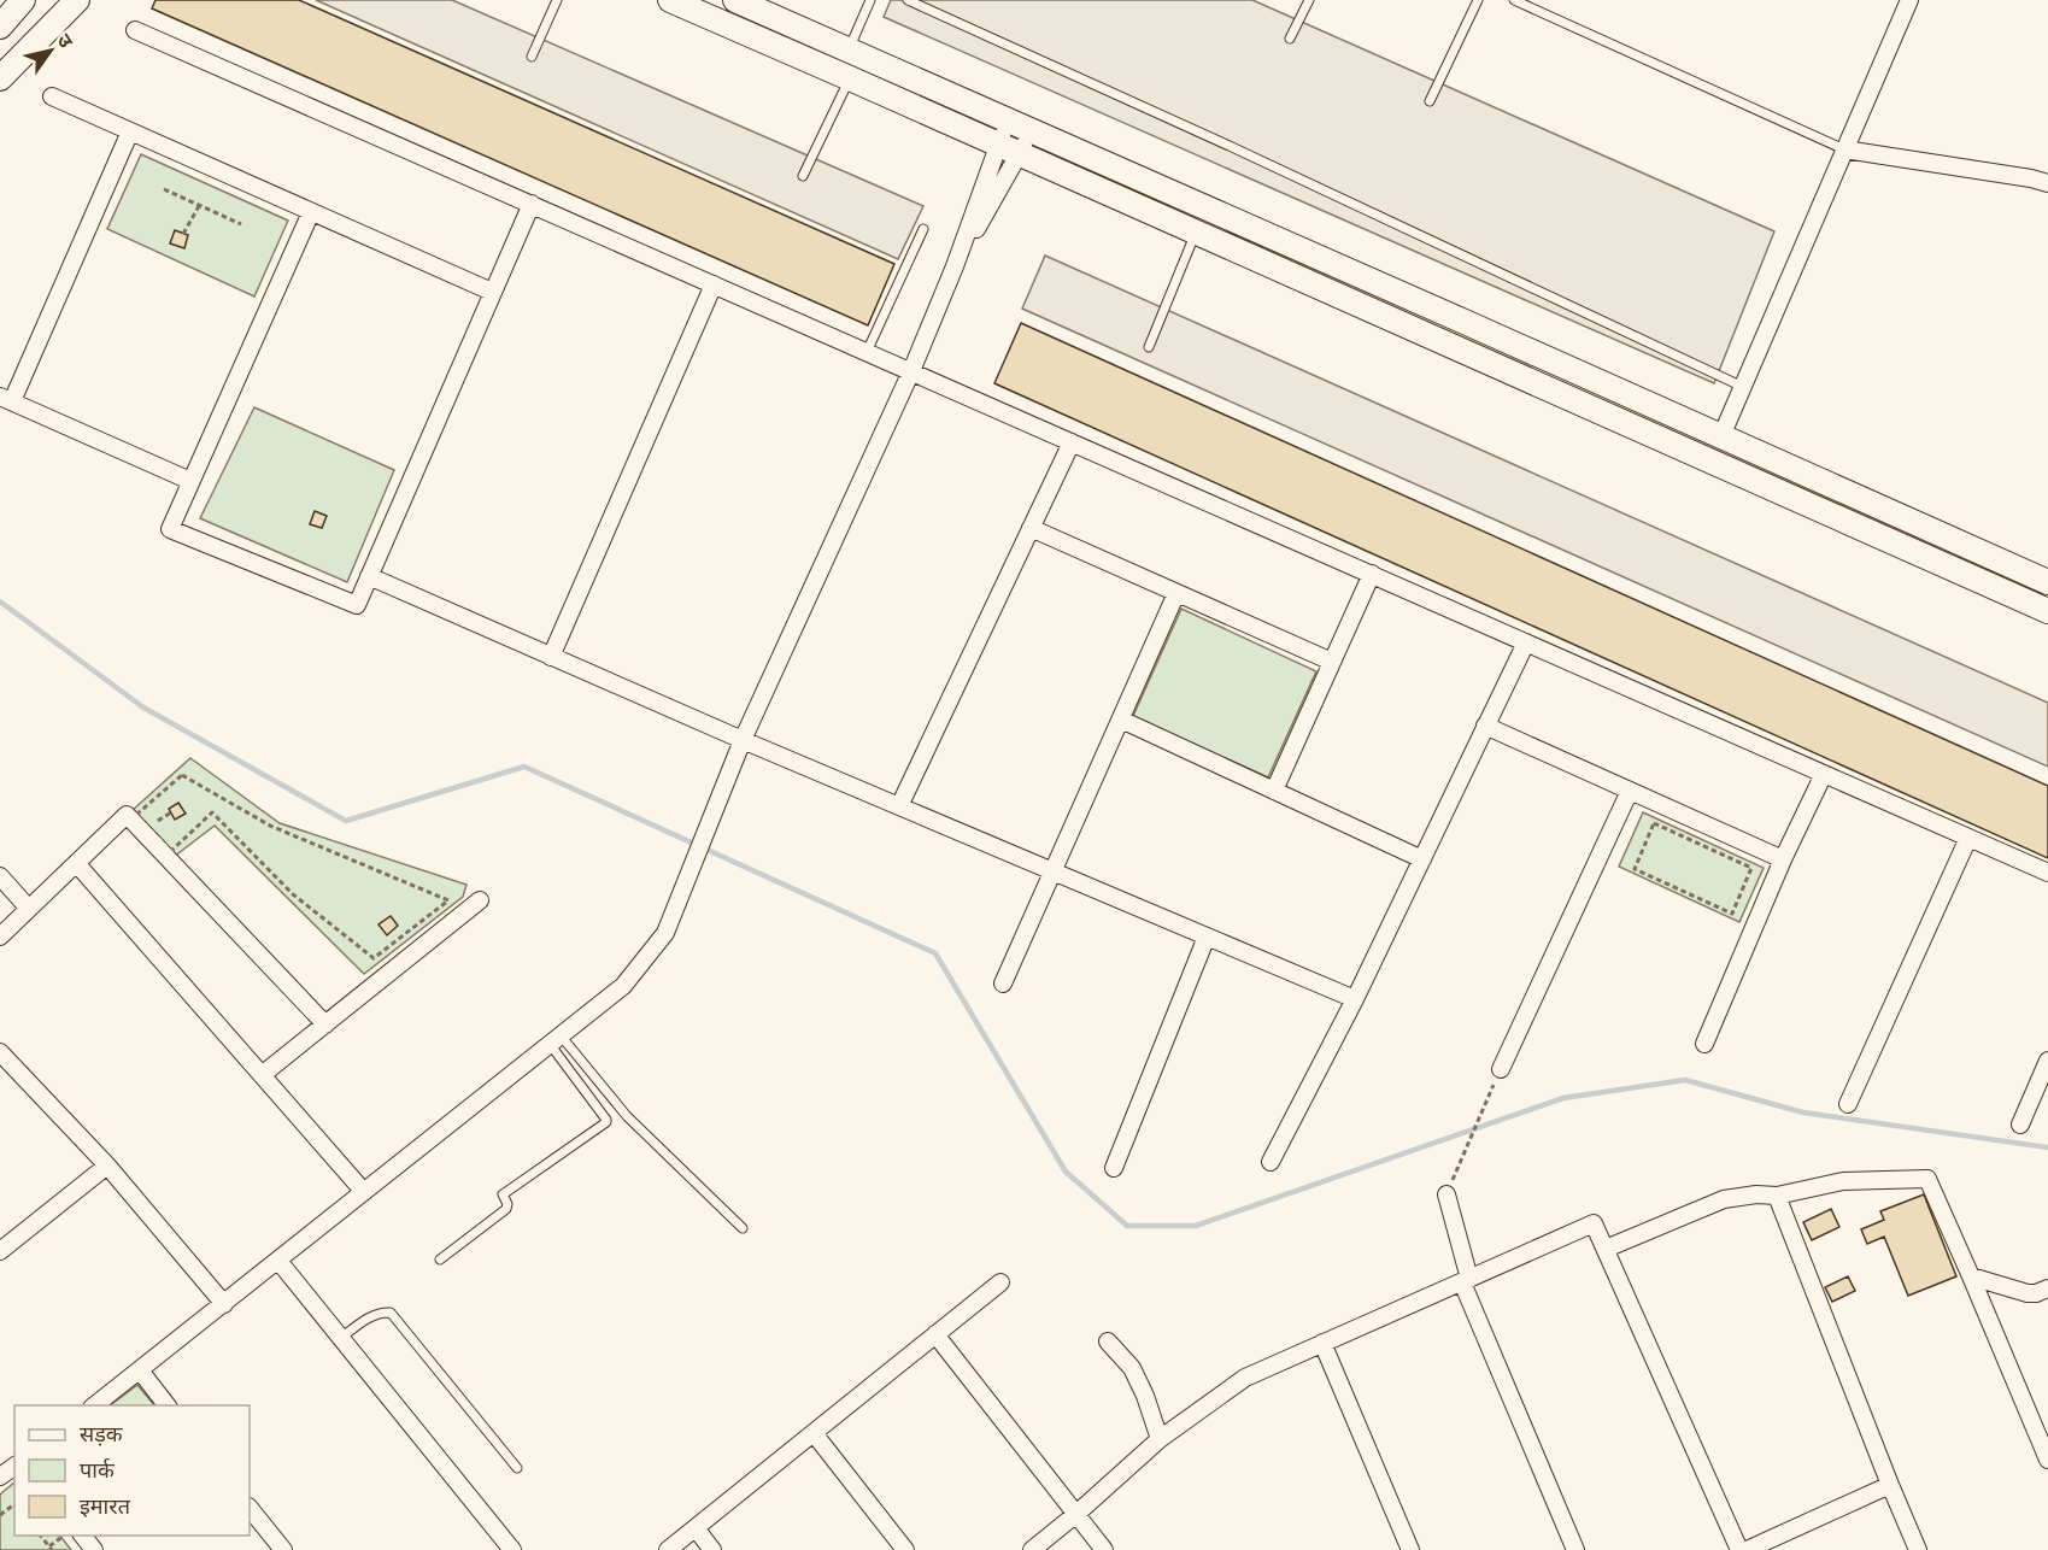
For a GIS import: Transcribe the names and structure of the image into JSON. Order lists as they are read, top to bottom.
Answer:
{
  "legend": ["सड़क", "पार्क", "इमारत"],
  "north": "top right"
}
